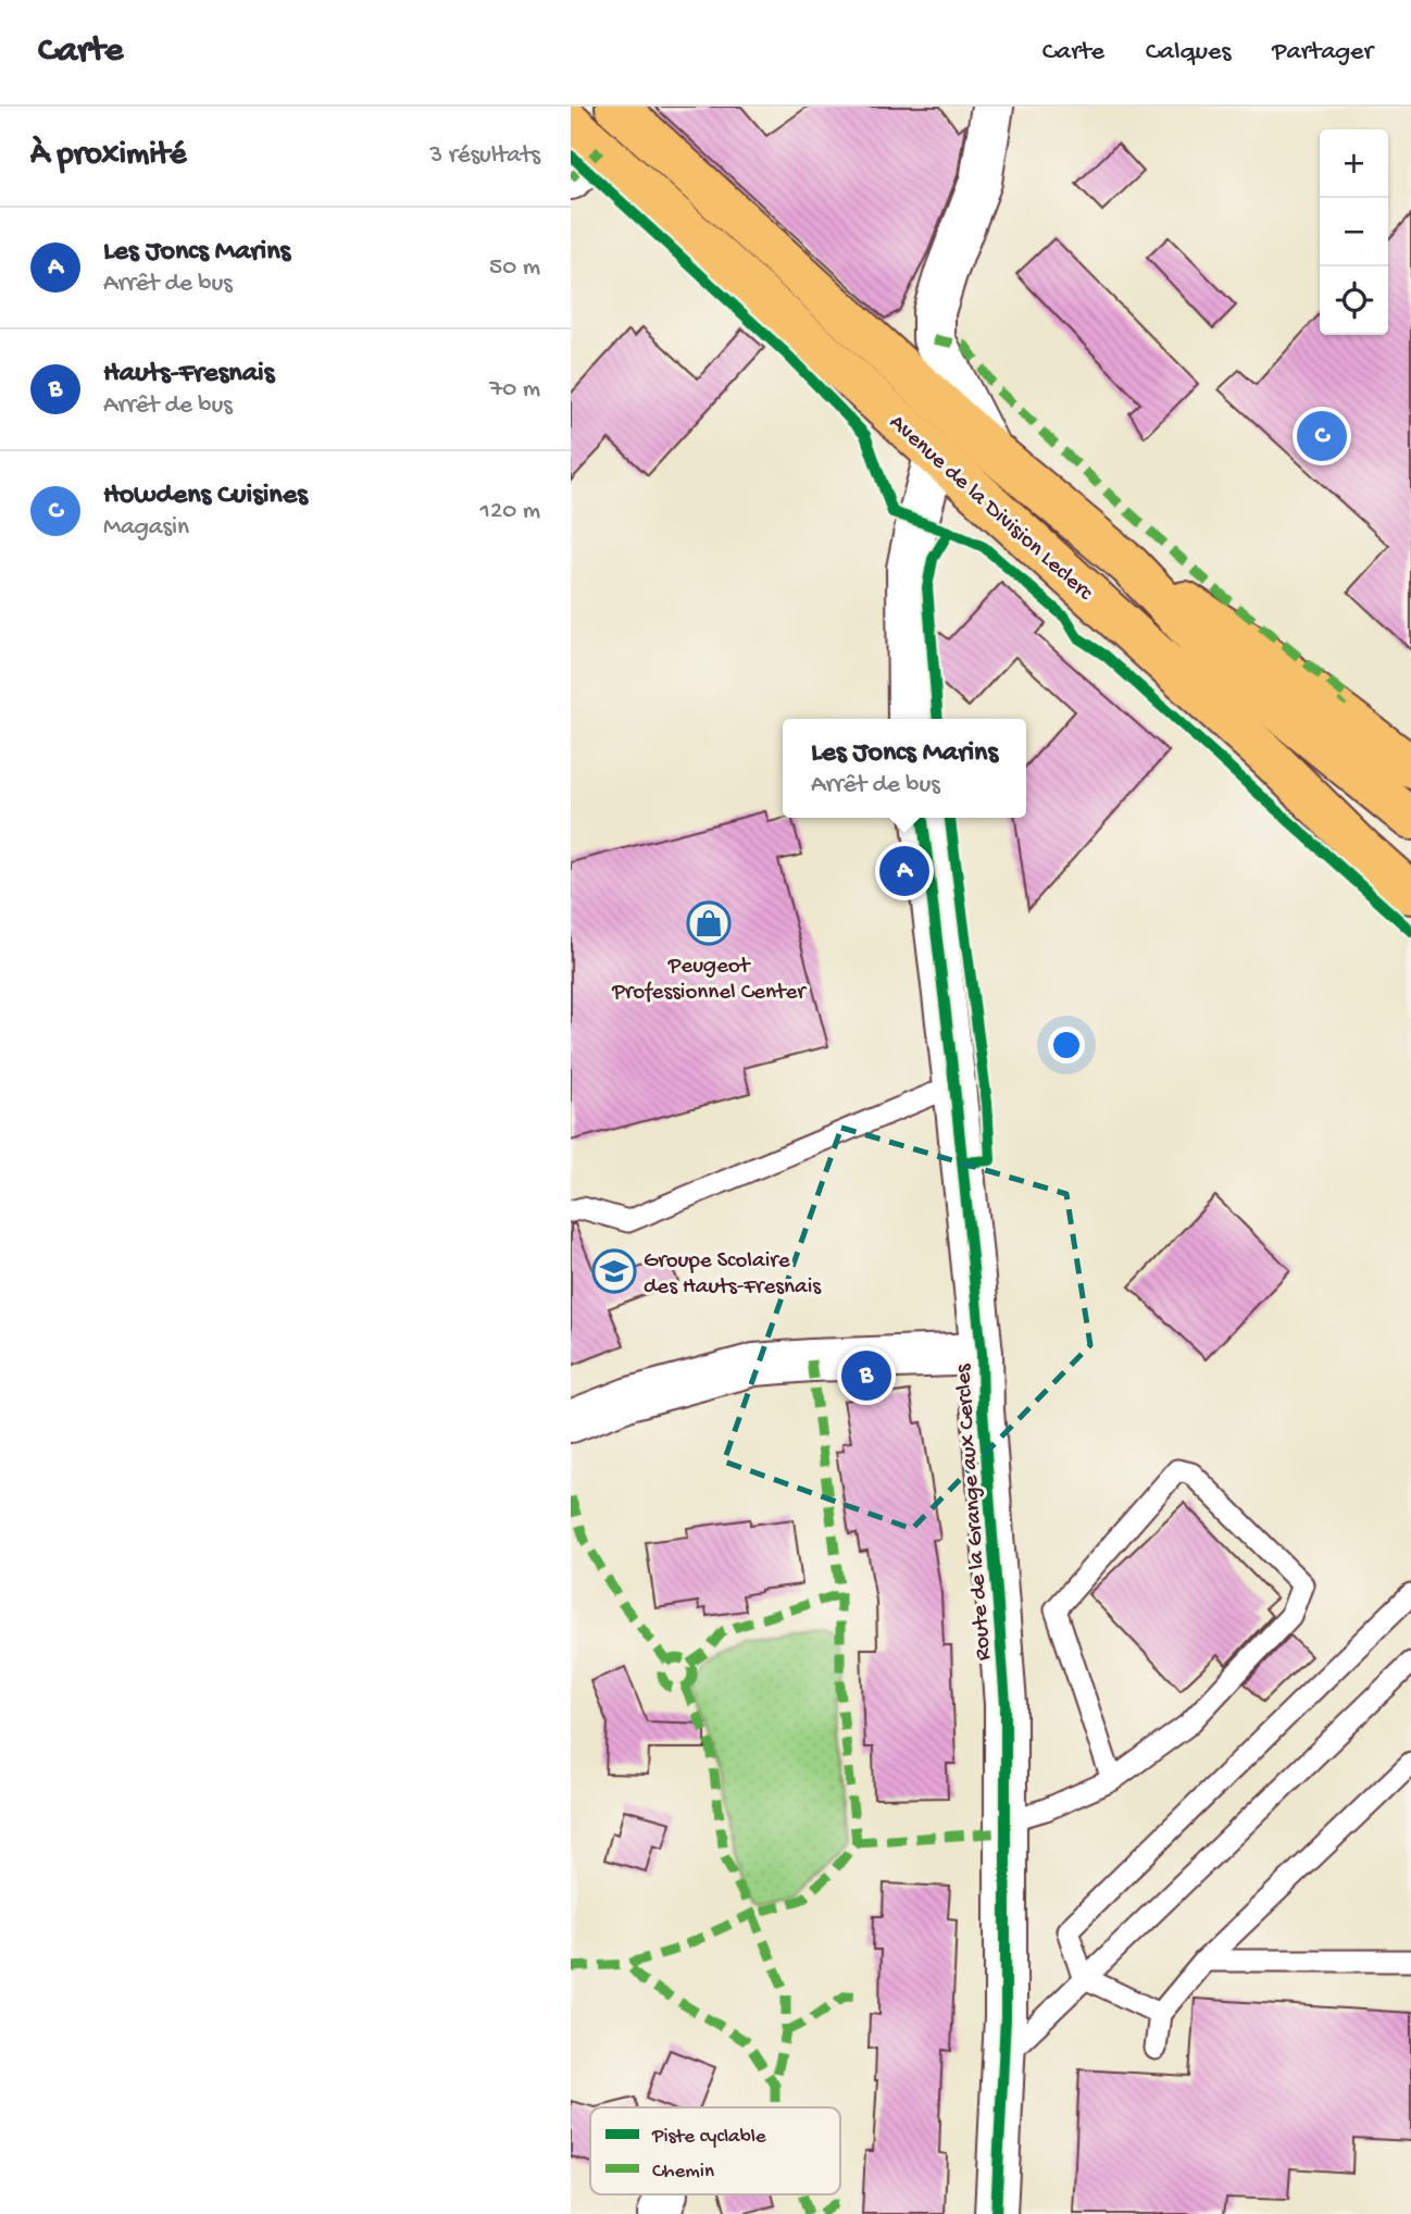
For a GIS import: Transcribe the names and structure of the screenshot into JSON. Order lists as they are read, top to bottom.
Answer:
{
  "streets": {
    "main road": ["Avenue de la Division Leclerc"],
    "street": ["Route de la Grange aux Cercles"]
  },
  "places": {
    "shop": ["Peugeot Professionnel Center"],
    "school or university": ["Groupe Scolaire des Hauts-Fresnais"]
  },
  "legend": ["Piste cyclable", "Chemin"],
  "page": {
    "header": "Carte",
    "nav": ["Carte", "Calques", "Partager"],
    "heading": ["À proximité", "3 résultats"],
    "map_buttons": ["+", "−"],
    "list": [
      {
        "mark": "A",
        "name": "Les Joncs Marins",
        "note": "Arrêt de bus",
        "value": "50 m"
      },
      {
        "mark": "B",
        "name": "Hauts-Fresnais",
        "note": "Arrêt de bus",
        "value": "70 m"
      },
      {
        "mark": "C",
        "name": "Howdens Cuisines",
        "note": "Magasin",
        "value": "120 m"
      }
    ],
    "pins": ["C", "A", "B"],
    "popup": ["Les Joncs Marins", "Arrêt de bus"]
  }
}
